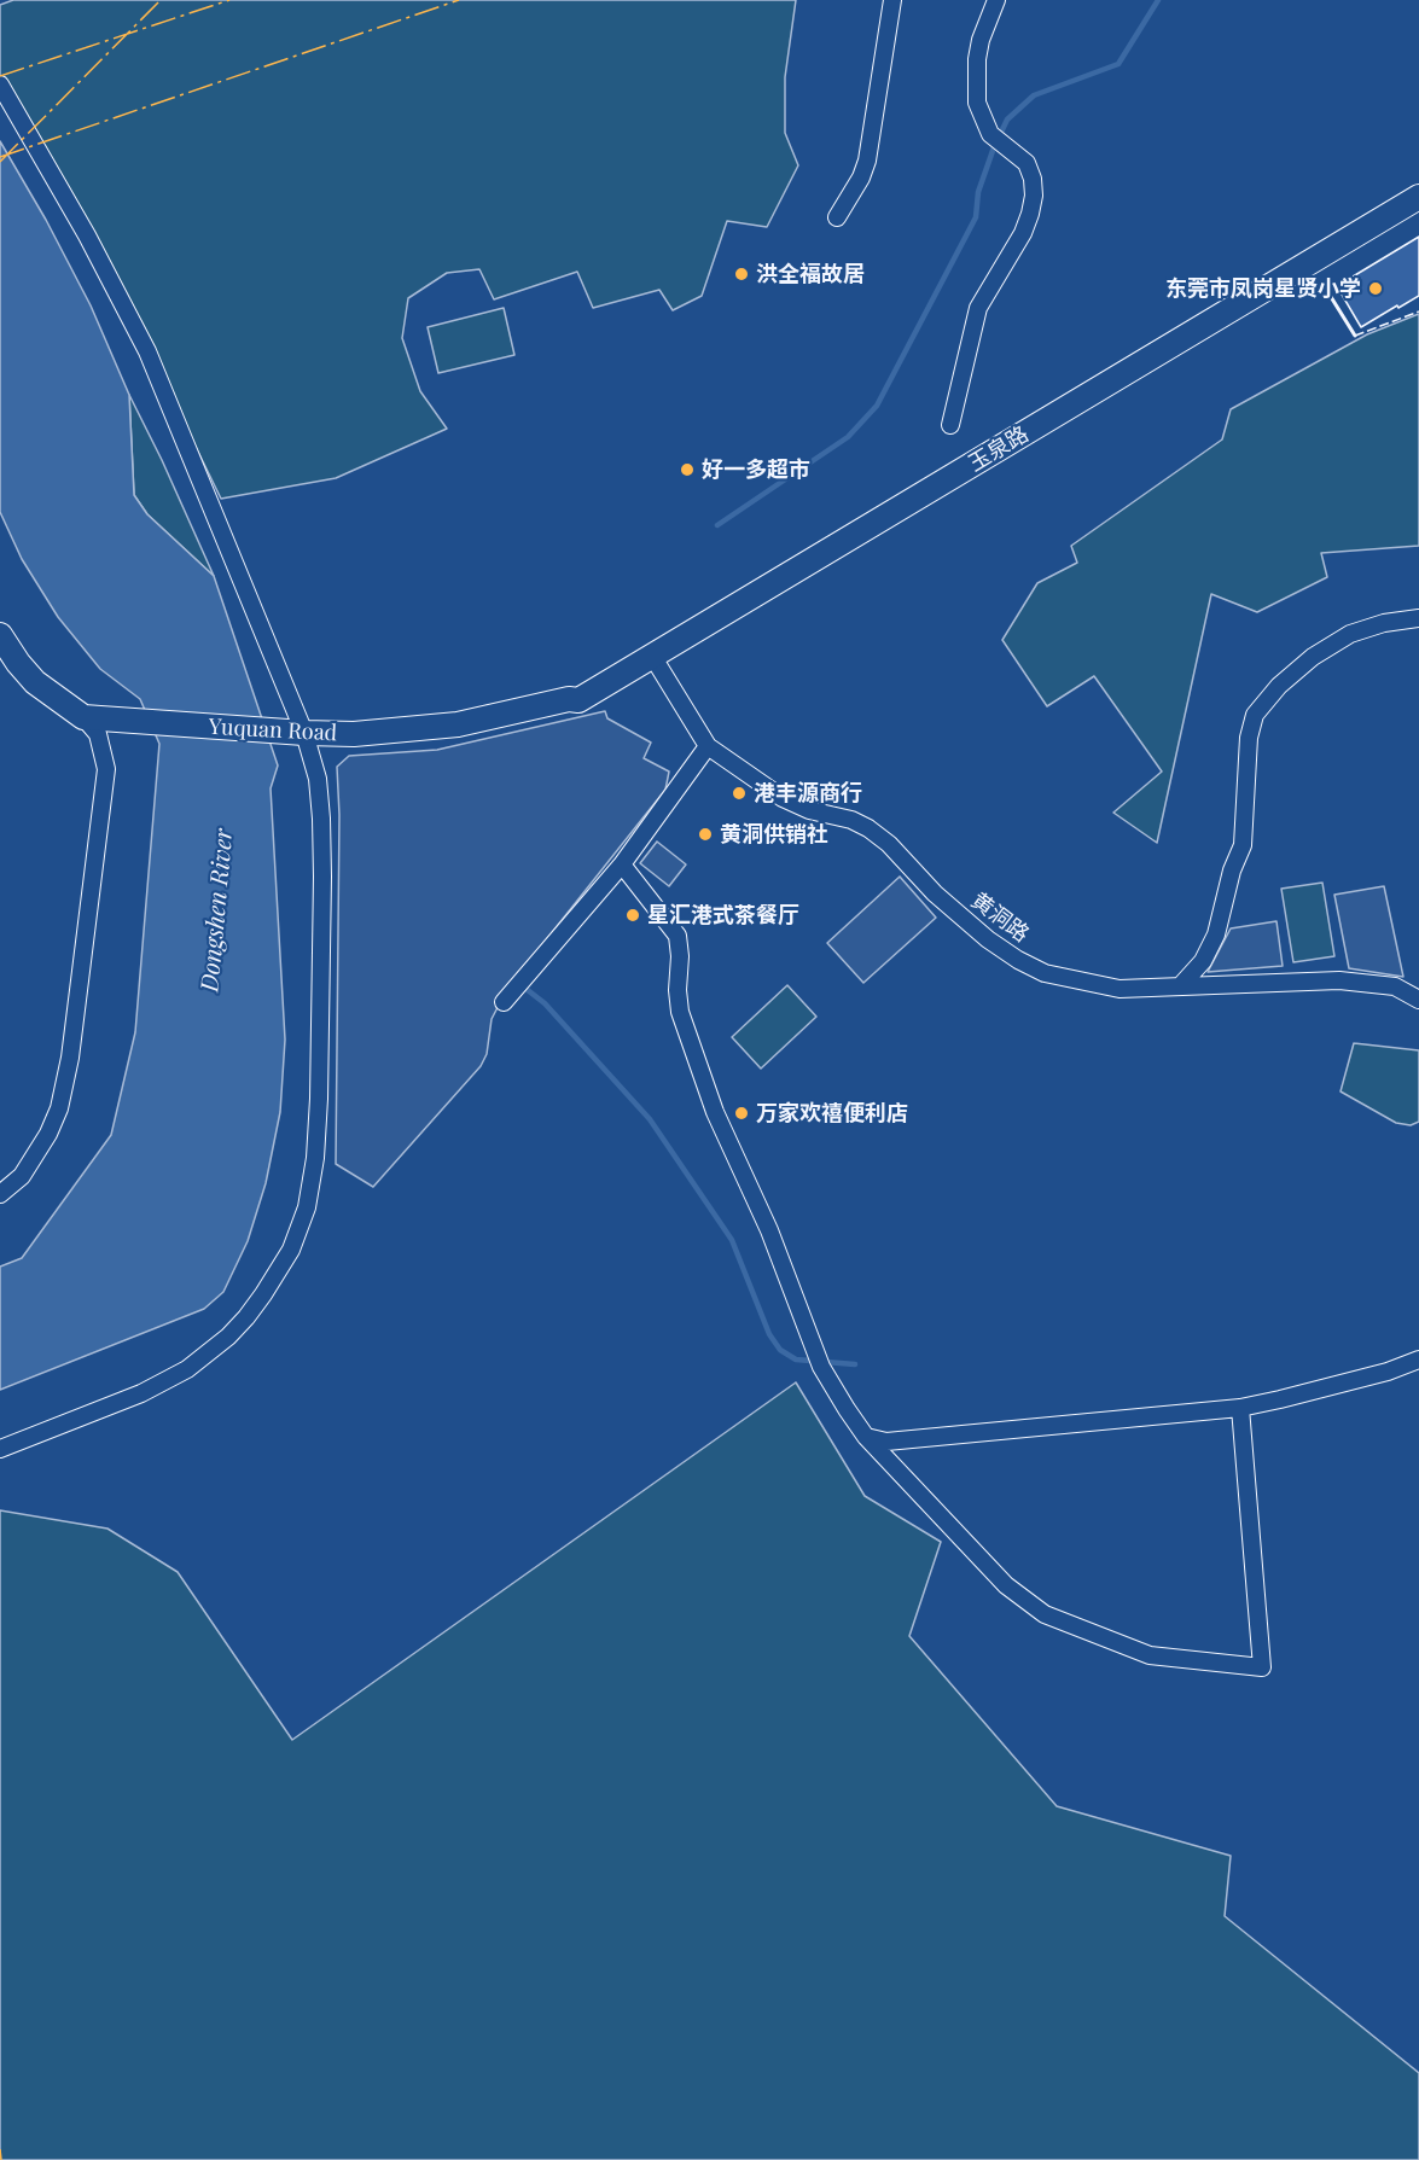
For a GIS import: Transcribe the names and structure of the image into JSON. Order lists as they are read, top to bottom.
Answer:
{
  "streets": {
    "street": ["玉泉路", "Yuquan Road", "黄洞路"]
  },
  "crossings": [
    ["玉泉路", "Yuquan Road"],
    ["玉泉路", "黄洞路"],
    ["Yuquan Road", "黄洞路"]
  ],
  "water": ["Dongshen River"],
  "places": [
    "洪全福故居",
    "东莞市凤岗星贤小学",
    "好一多超市",
    "港丰源商行",
    "黄洞供销社",
    "星汇港式茶餐厅",
    "万家欢禧便利店"
  ]
}
